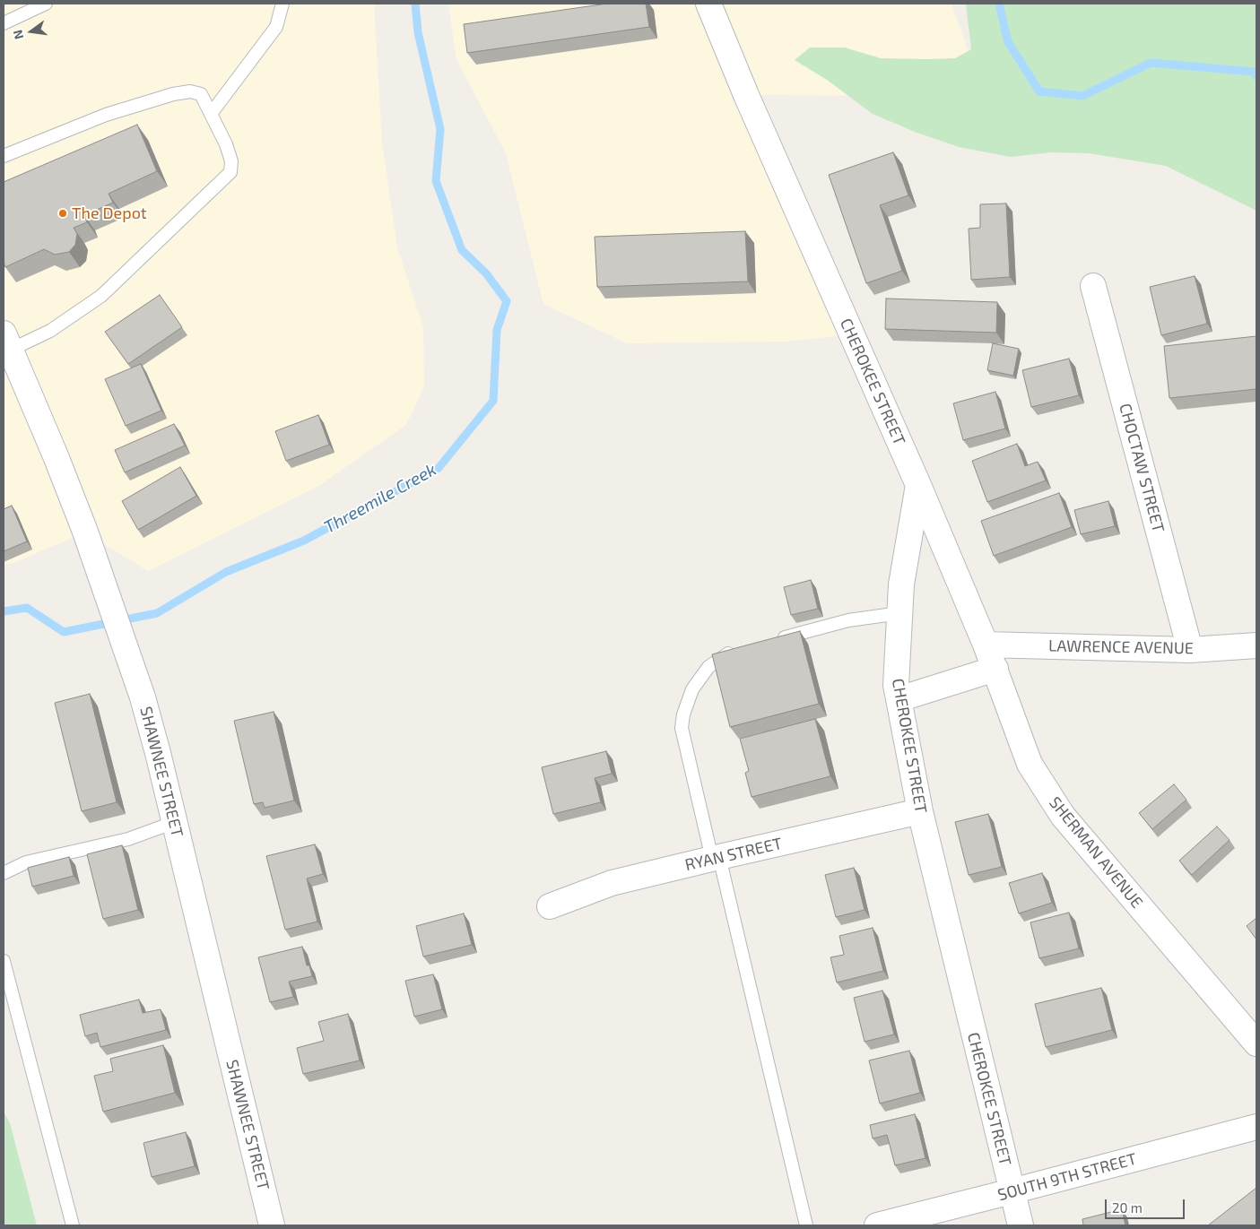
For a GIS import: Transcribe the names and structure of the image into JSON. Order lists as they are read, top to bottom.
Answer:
{
  "streets": {
    "street": [
      "CHEROKEE STREET",
      "CHOCTAW STREET",
      "LAWRENCE AVENUE",
      "SHAWNEE STREET",
      "SHERMAN AVENUE",
      "RYAN STREET",
      "SOUTH 9TH STREET"
    ]
  },
  "crossings": [
    ["CHEROKEE STREET", "SHERMAN AVENUE"],
    ["CHEROKEE STREET", "RYAN STREET"],
    ["CHEROKEE STREET", "SOUTH 9TH STREET"],
    ["CHOCTAW STREET", "LAWRENCE AVENUE"],
    ["LAWRENCE AVENUE", "SHERMAN AVENUE"]
  ],
  "water": ["Threemile Creek"],
  "places": ["The Depot"],
  "scale_bar": "20 m",
  "north": "left"
}
